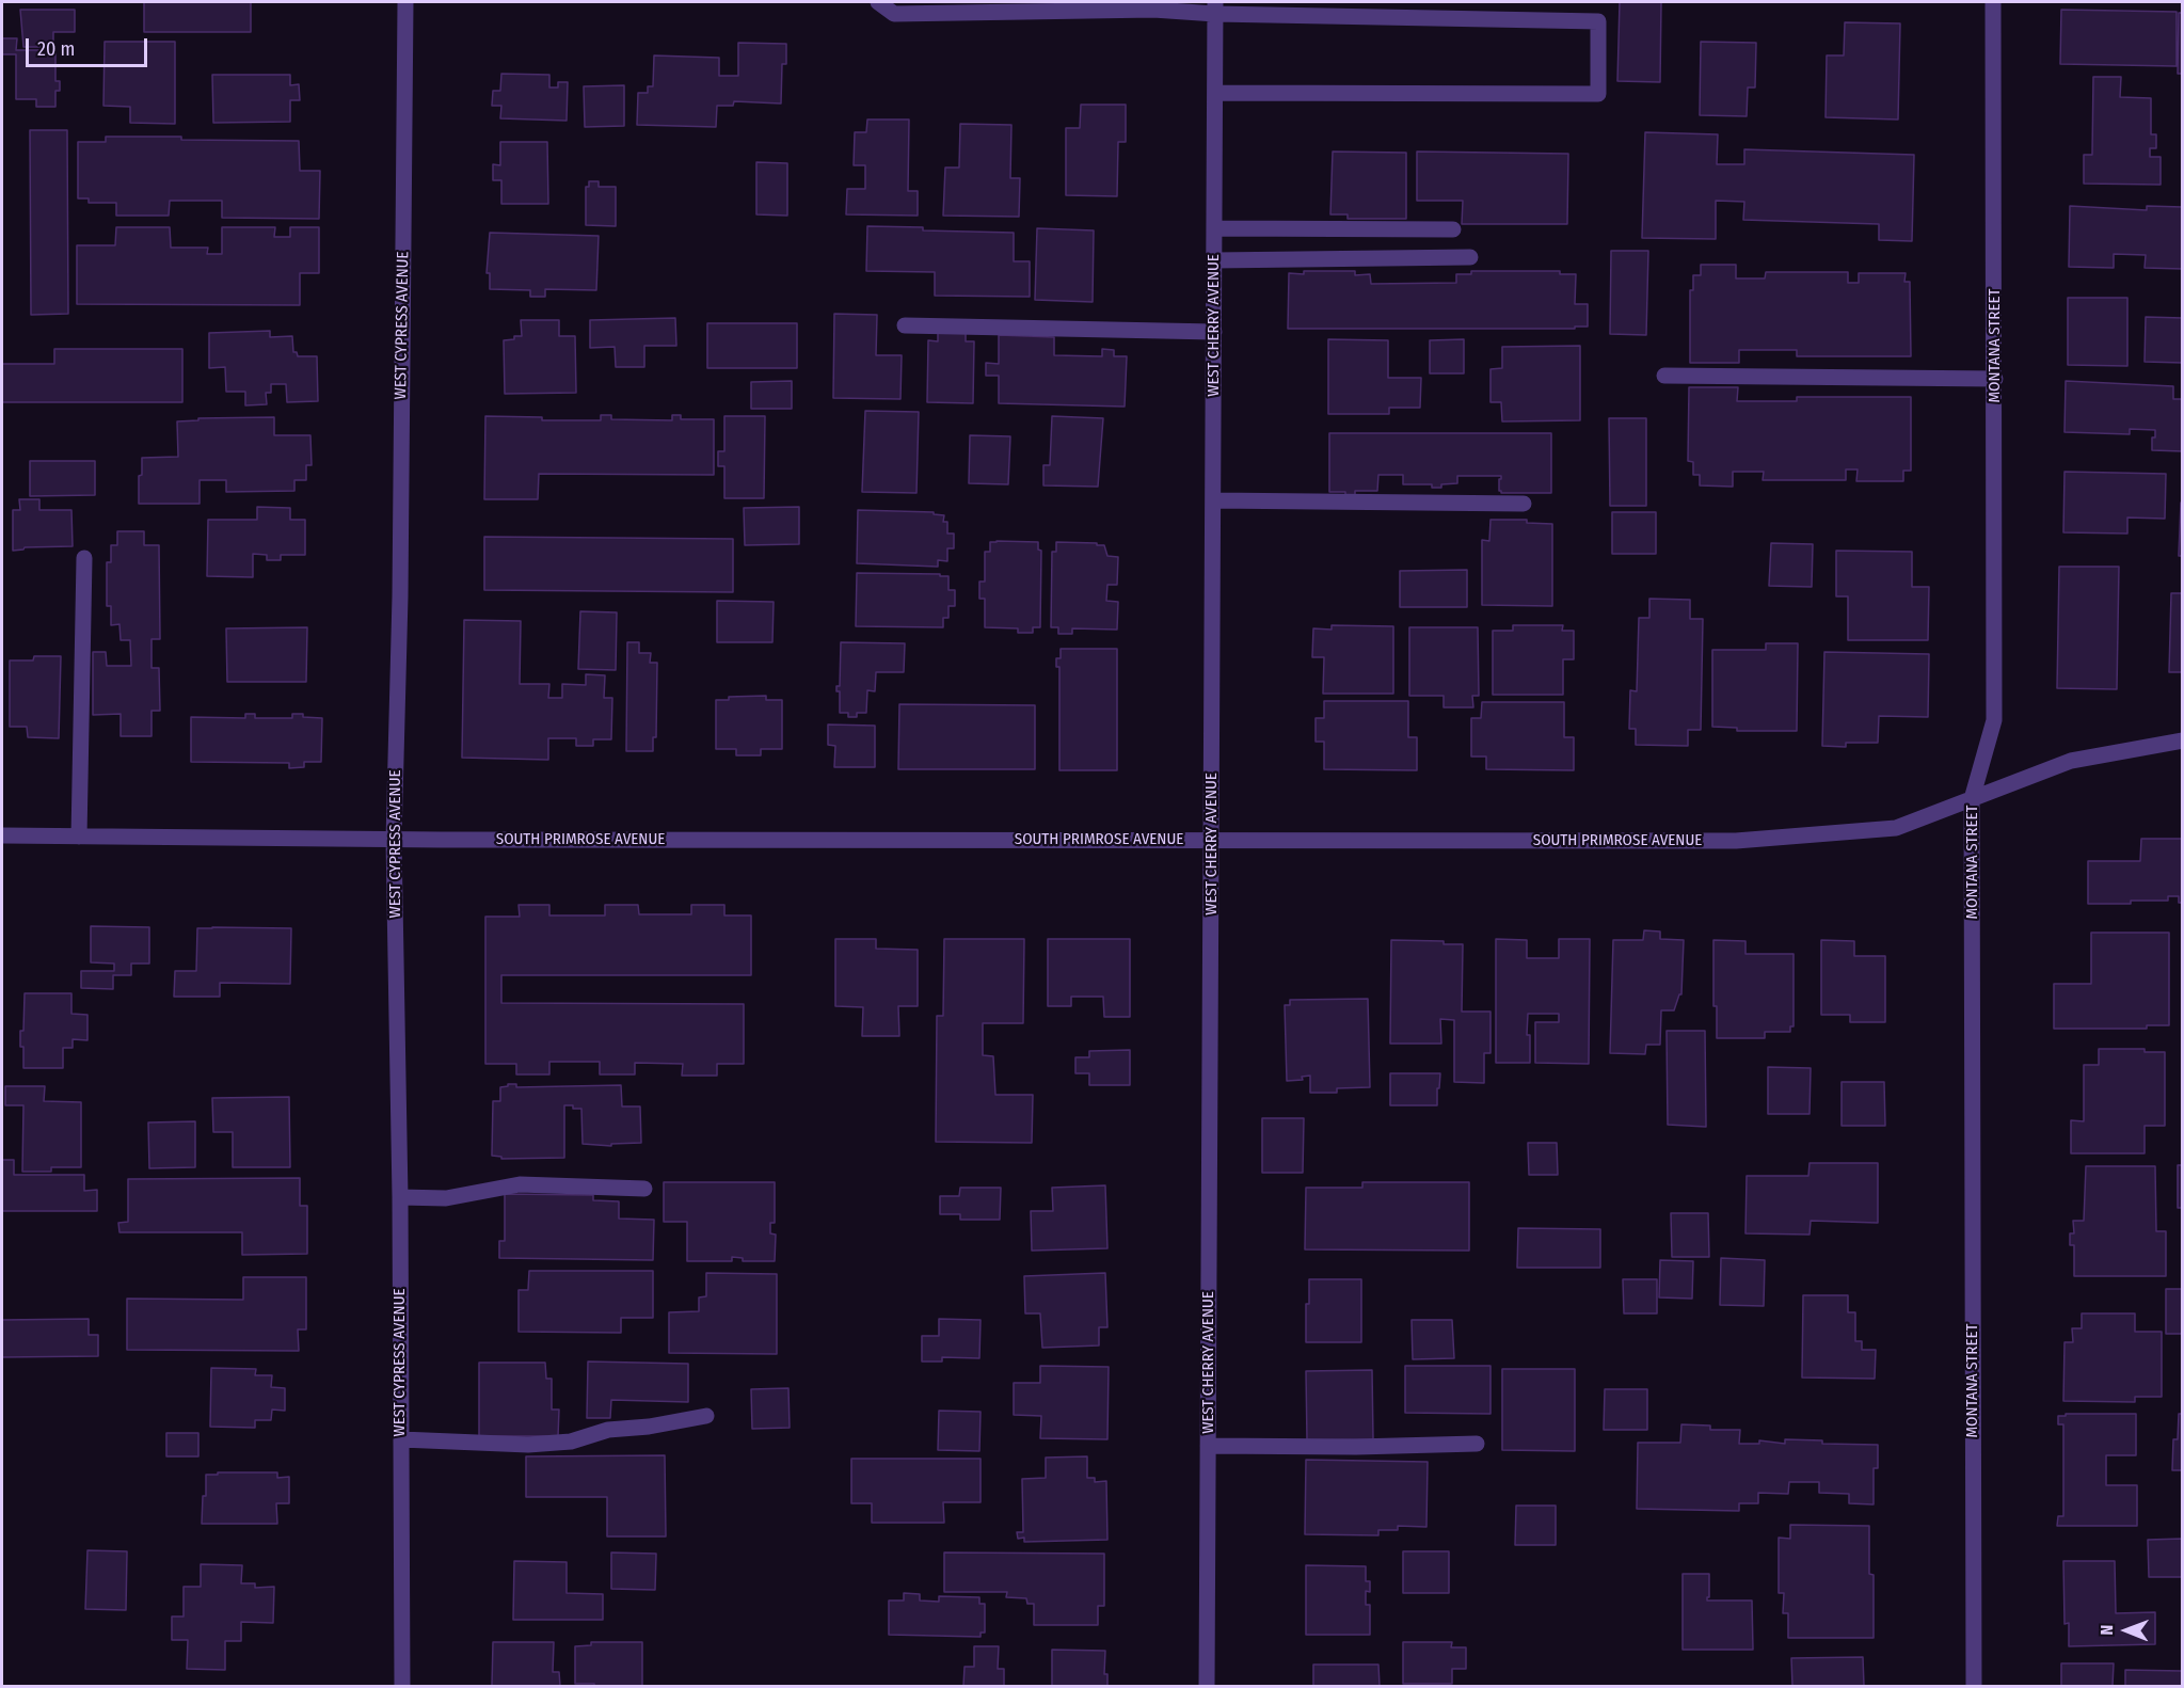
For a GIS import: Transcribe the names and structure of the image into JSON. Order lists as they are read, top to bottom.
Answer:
{
  "streets": {
    "street": [
      "WEST CYPRESS AVENUE",
      "WEST CHERRY AVENUE",
      "MONTANA STREET",
      "SOUTH PRIMROSE AVENUE"
    ]
  },
  "crossings": [
    ["WEST CYPRESS AVENUE", "SOUTH PRIMROSE AVENUE"],
    ["WEST CHERRY AVENUE", "SOUTH PRIMROSE AVENUE"],
    ["MONTANA STREET", "SOUTH PRIMROSE AVENUE"]
  ],
  "scale_bar": "20 m",
  "north": "left"
}
